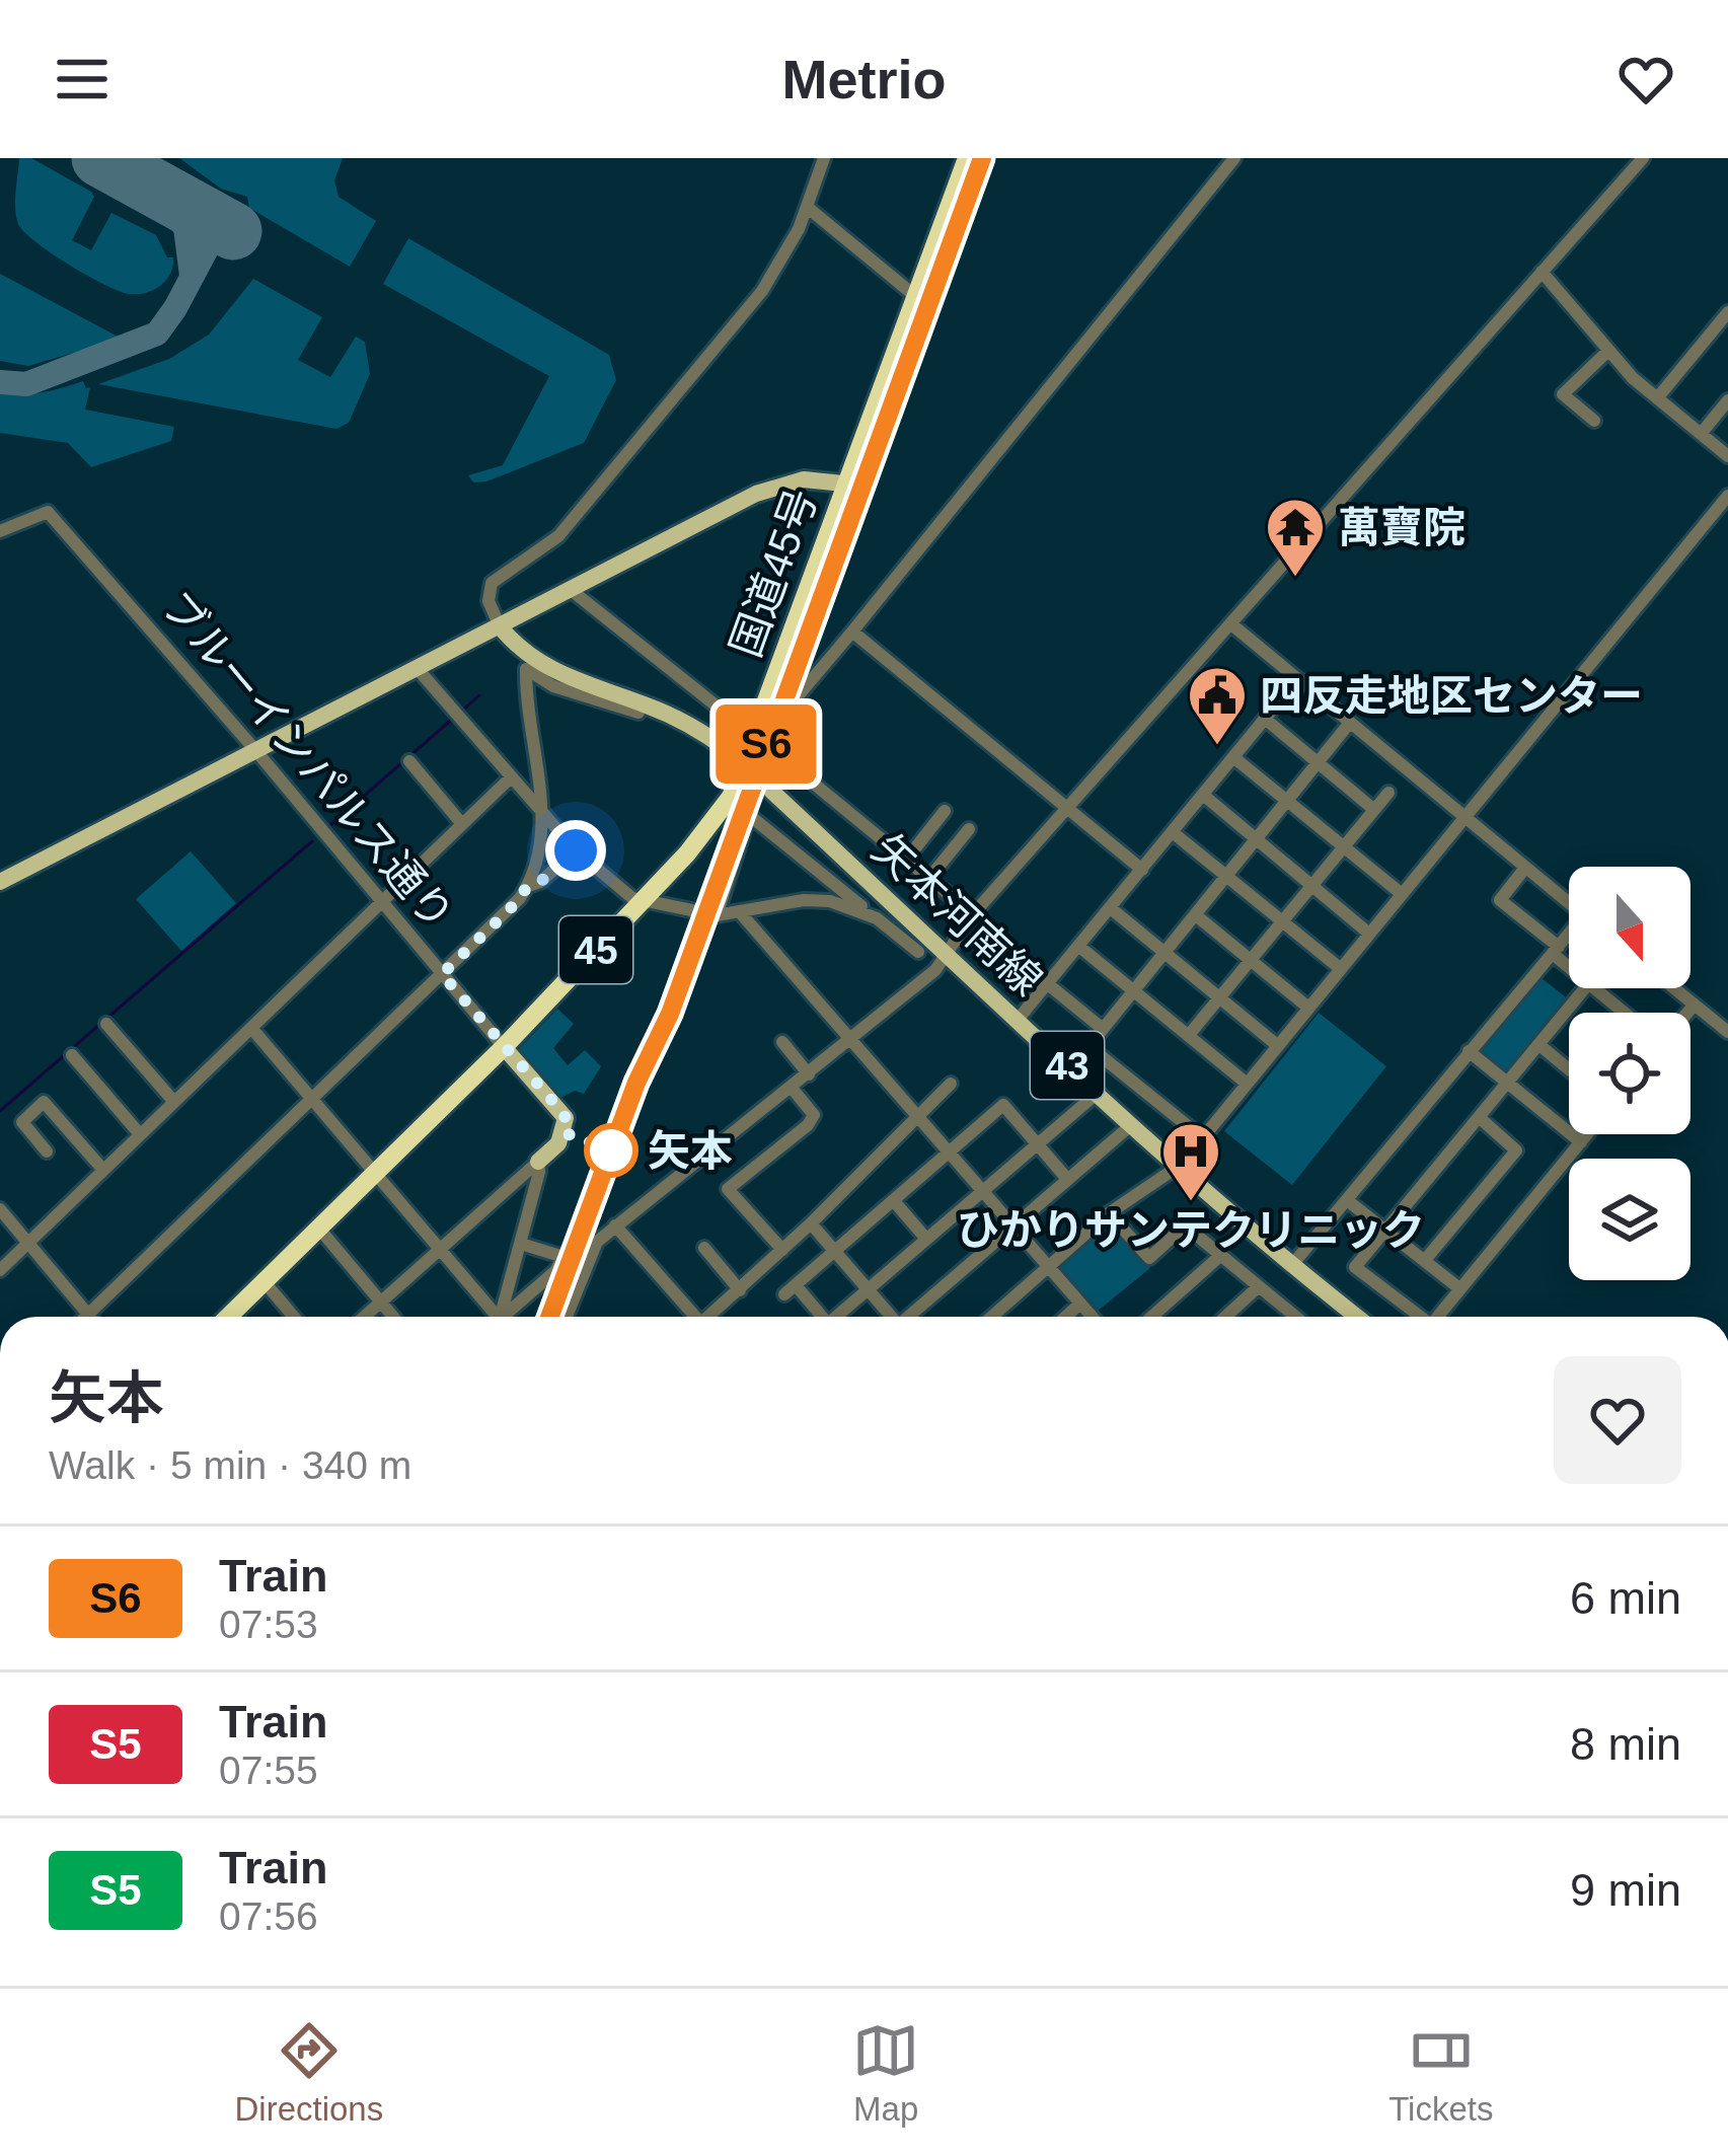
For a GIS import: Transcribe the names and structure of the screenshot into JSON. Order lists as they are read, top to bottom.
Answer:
{
  "streets": {
    "highway": ["国道45号", "45"],
    "main road": ["ブルーインパルス通り", "矢本河南線", "43"]
  },
  "crossings": [
    ["国道45号", "ブルーインパルス通り"]
  ],
  "places": {
    "temple": ["萬寶院"],
    "public building": ["四反走地区センター"],
    "other": ["矢本"],
    "hospital": ["ひかりサンテクリニック"]
  },
  "north": "bottom",
  "page": {
    "header": "Metrio",
    "on_map": "S6",
    "heading": ["矢本", "Walk · 5 min · 340 m"],
    "list": [
      {
        "mark": "S6",
        "name": "Train",
        "note": "07:53",
        "value": "6 min"
      },
      {
        "mark": "S5",
        "name": "Train",
        "note": "07:55",
        "value": "8 min"
      },
      {
        "mark": "S5",
        "name": "Train",
        "note": "07:56",
        "value": "9 min"
      }
    ],
    "tabs": ["Directions", "Map", "Tickets"]
  }
}
